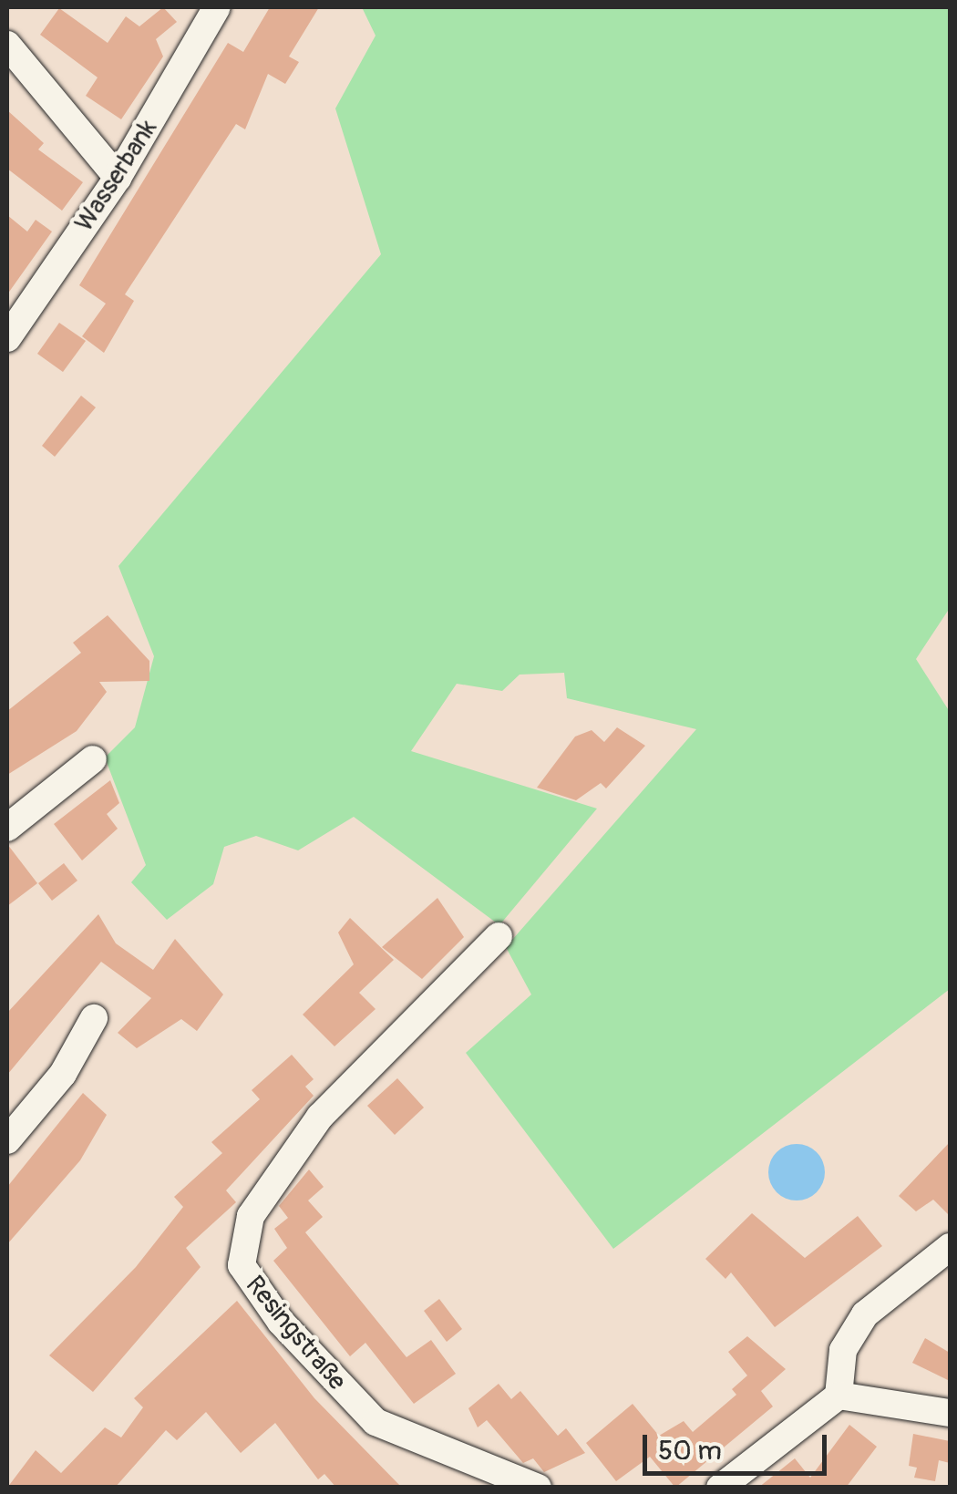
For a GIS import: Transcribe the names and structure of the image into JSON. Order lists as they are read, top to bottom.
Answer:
{
  "streets": {
    "street": ["Wasserbank", "Resingstraße"]
  },
  "scale_bar": "50 m"
}
